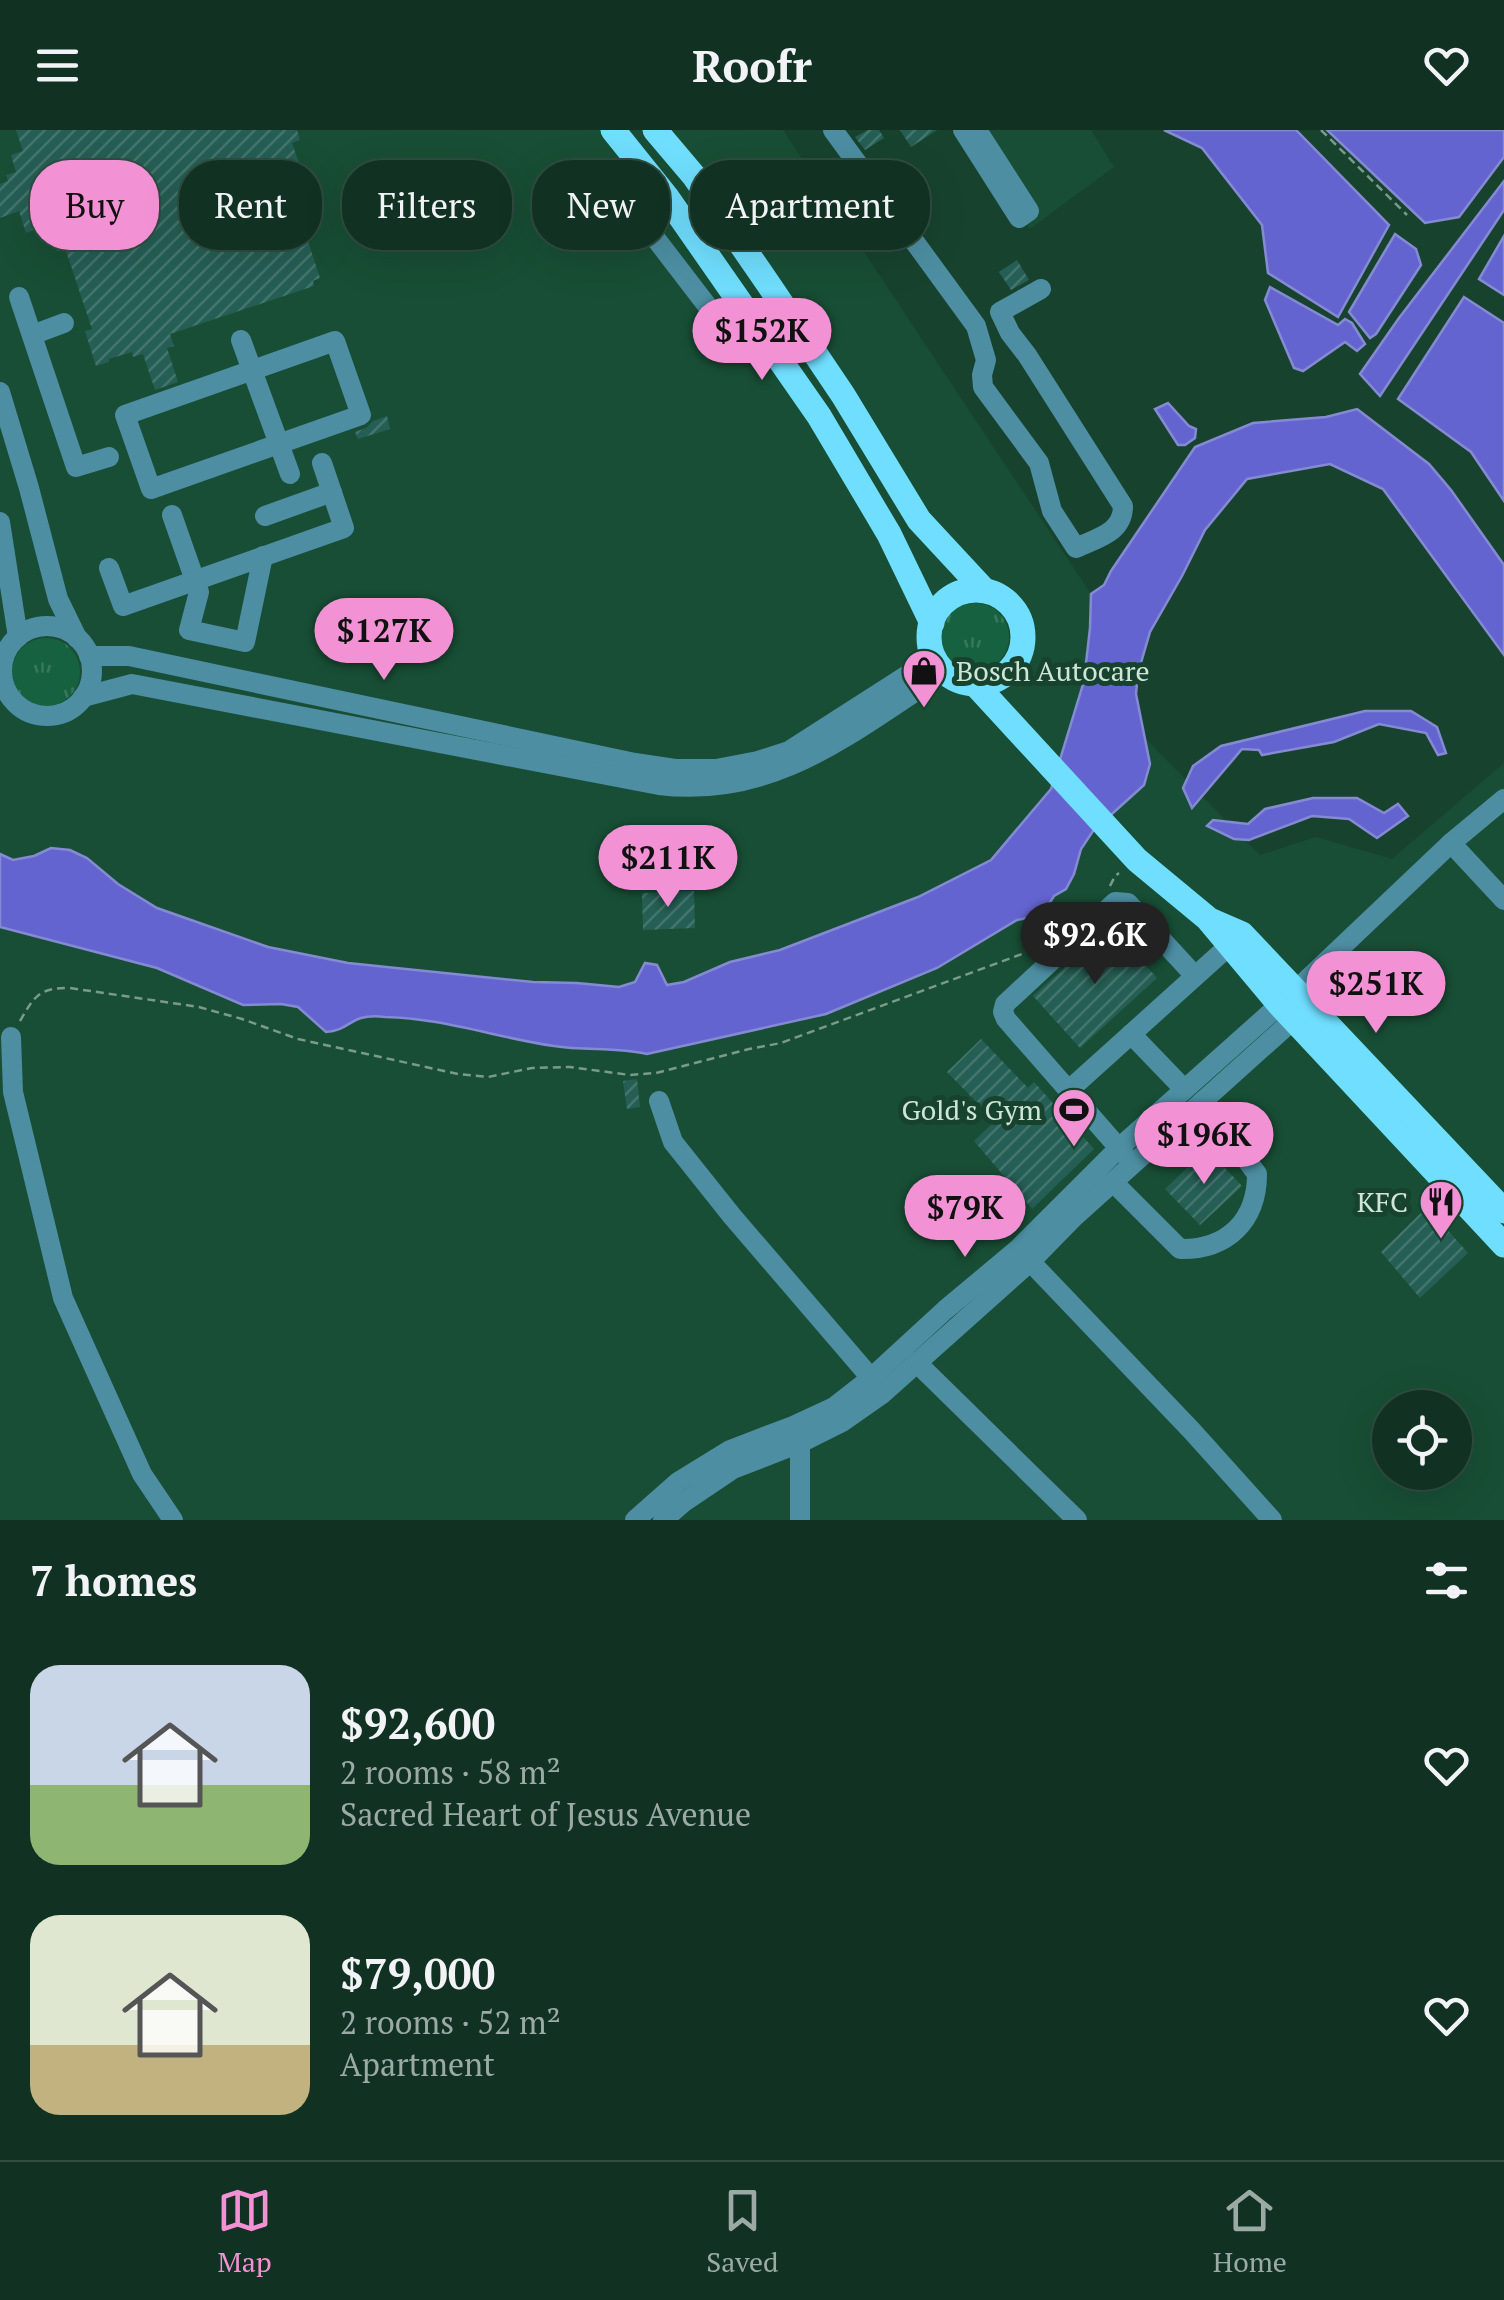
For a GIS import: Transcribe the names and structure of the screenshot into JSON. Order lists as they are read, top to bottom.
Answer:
{
  "places": {
    "shop": ["Bosch Autocare"],
    "sports": ["Gold's Gym"],
    "restaurant": ["KFC"]
  },
  "page": {
    "header": "Roofr",
    "chip": [
      "Buy",
      "Rent",
      "Filters",
      "New",
      "Apartment"
    ],
    "price": [
      "$152K",
      "$127K",
      "$211K",
      "$92.6K",
      "$251K",
      "$196K",
      "$79K"
    ],
    "heading": "7 homes",
    "list": [
      {
        "name": "$92,600",
        "note": "2 rooms · 58 m² · Sacred Heart of Jesus Avenue"
      },
      {
        "name": "$79,000",
        "note": "2 rooms · 52 m² · Apartment"
      }
    ],
    "tabs": ["Map", "Saved", "Home"]
  }
}
